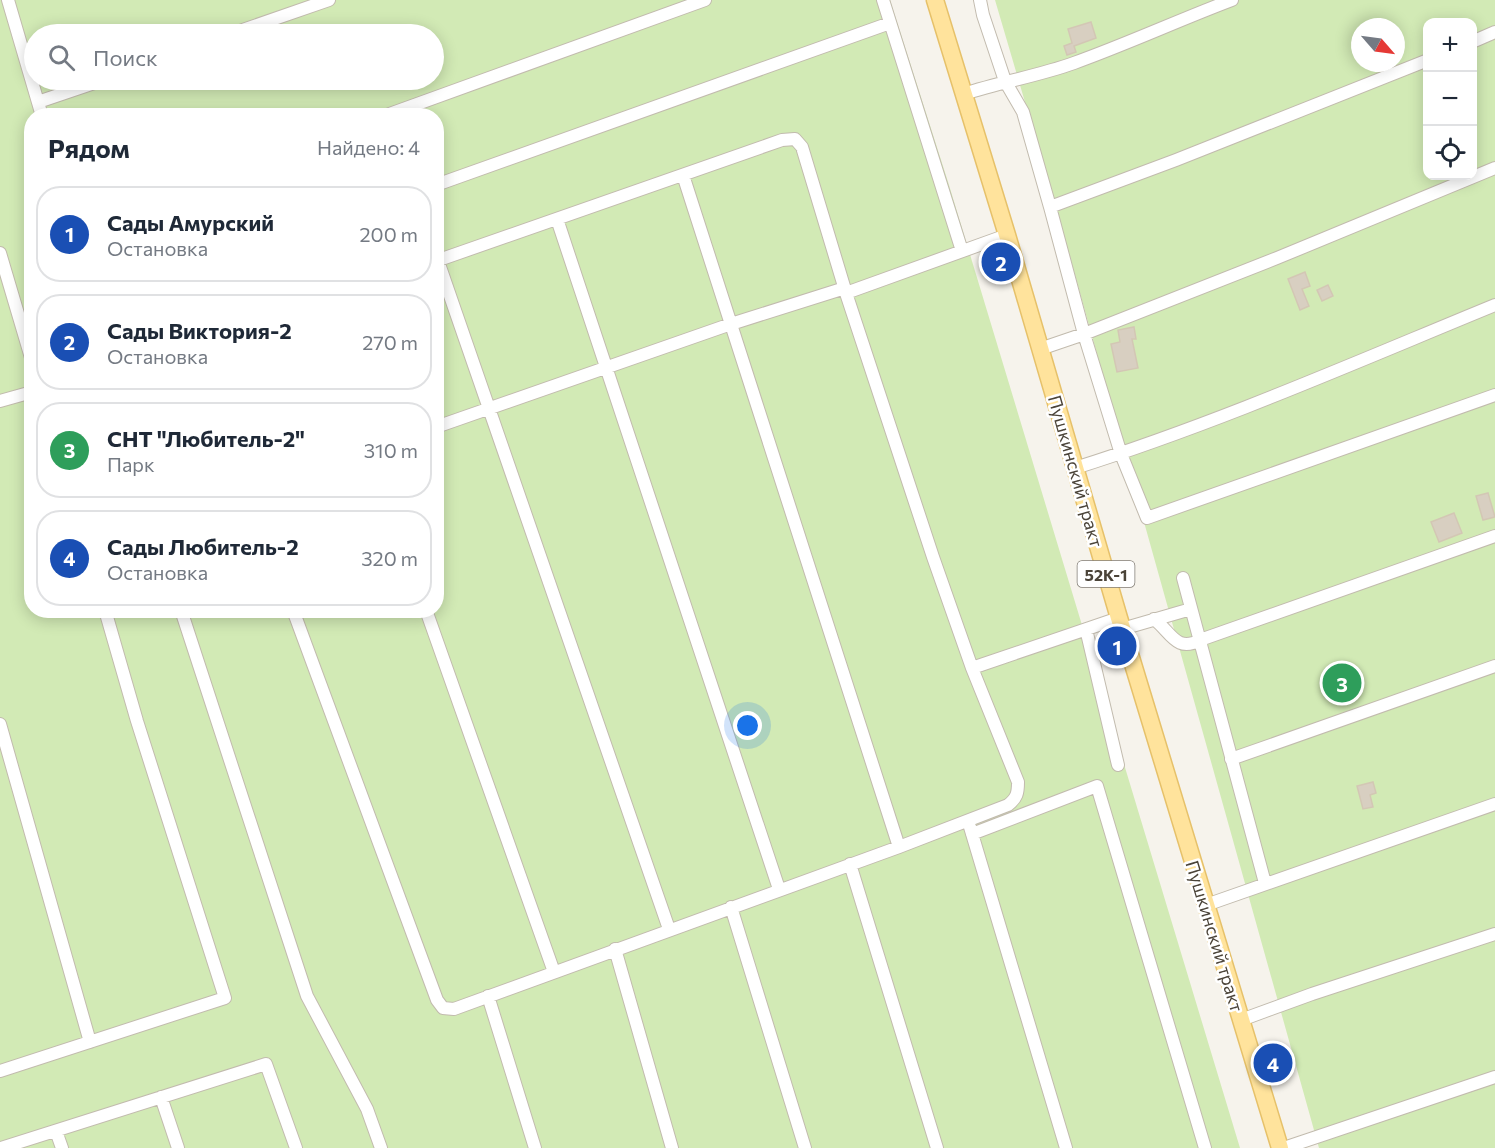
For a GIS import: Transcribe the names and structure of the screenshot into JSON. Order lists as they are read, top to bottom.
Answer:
{
  "streets": {
    "main road": ["Пушкинский тракт", "52К-1"]
  },
  "north": "bottom right",
  "page": {
    "map_buttons": ["+", "−"],
    "search": "Поиск",
    "heading": ["Рядом", "Найдено: 4"],
    "list": [
      {
        "mark": "1",
        "name": "Сады Амурский",
        "note": "Остановка",
        "value": "200 m"
      },
      {
        "mark": "2",
        "name": "Сады Виктория-2",
        "note": "Остановка",
        "value": "270 m"
      },
      {
        "mark": "3",
        "name": "СНТ \"Любитель-2\"",
        "note": "Парк",
        "value": "310 m"
      },
      {
        "mark": "4",
        "name": "Сады Любитель-2",
        "note": "Остановка",
        "value": "320 m"
      }
    ],
    "pins": [
      "2",
      "1",
      "3",
      "4"
    ]
  }
}
